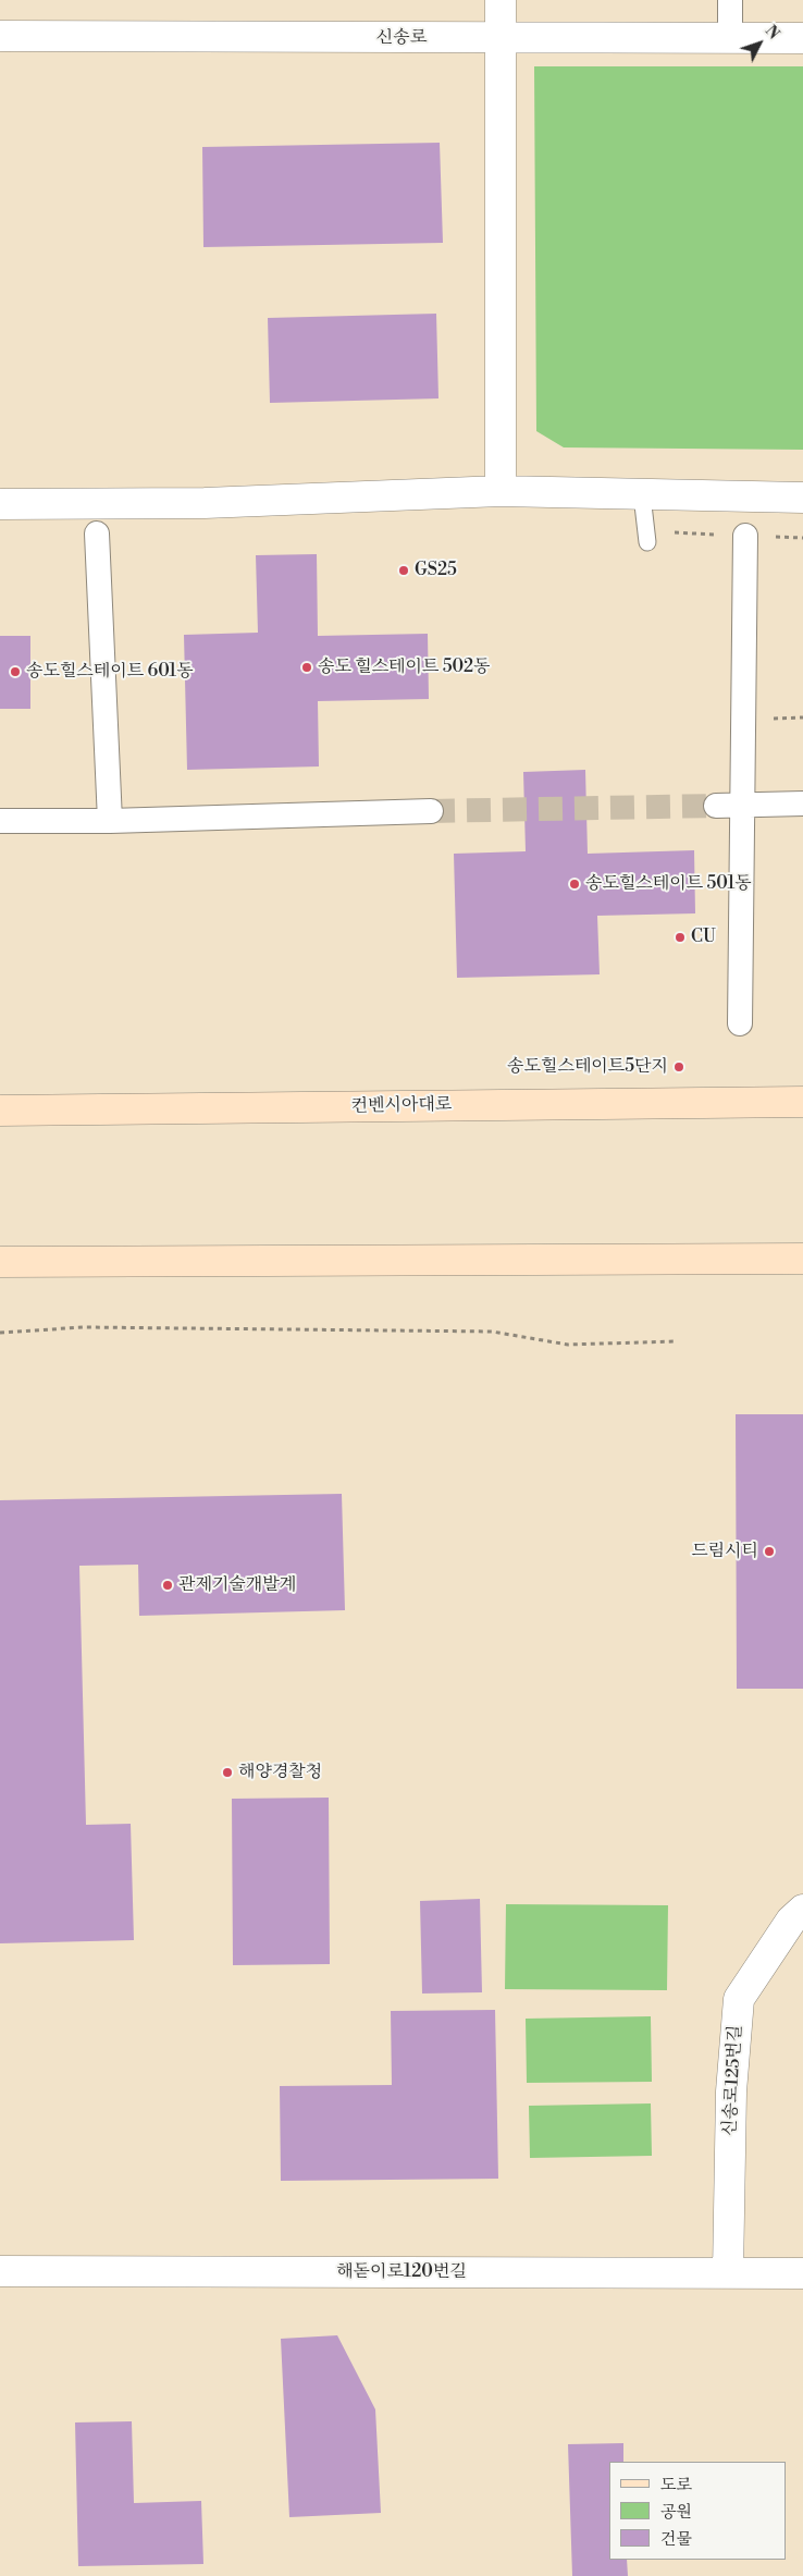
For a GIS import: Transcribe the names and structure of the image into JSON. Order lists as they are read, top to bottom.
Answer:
{
  "streets": {
    "main road": ["컨벤시아대로"],
    "street": ["신송로", "신송로125번길", "해돋이로120번길"]
  },
  "crossings": [
    ["신송로125번길", "해돋이로120번길"]
  ],
  "places": [
    "GS25",
    "송도 힐스테이트 502동",
    "송도힐스테이트 601동",
    "송도힐스테이트 501동",
    "CU",
    "송도힐스테이트5단지",
    "드림시티",
    "관제기술개발계",
    "해양경찰청"
  ],
  "legend": ["도로", "공원", "건물"],
  "north": "top right"
}
